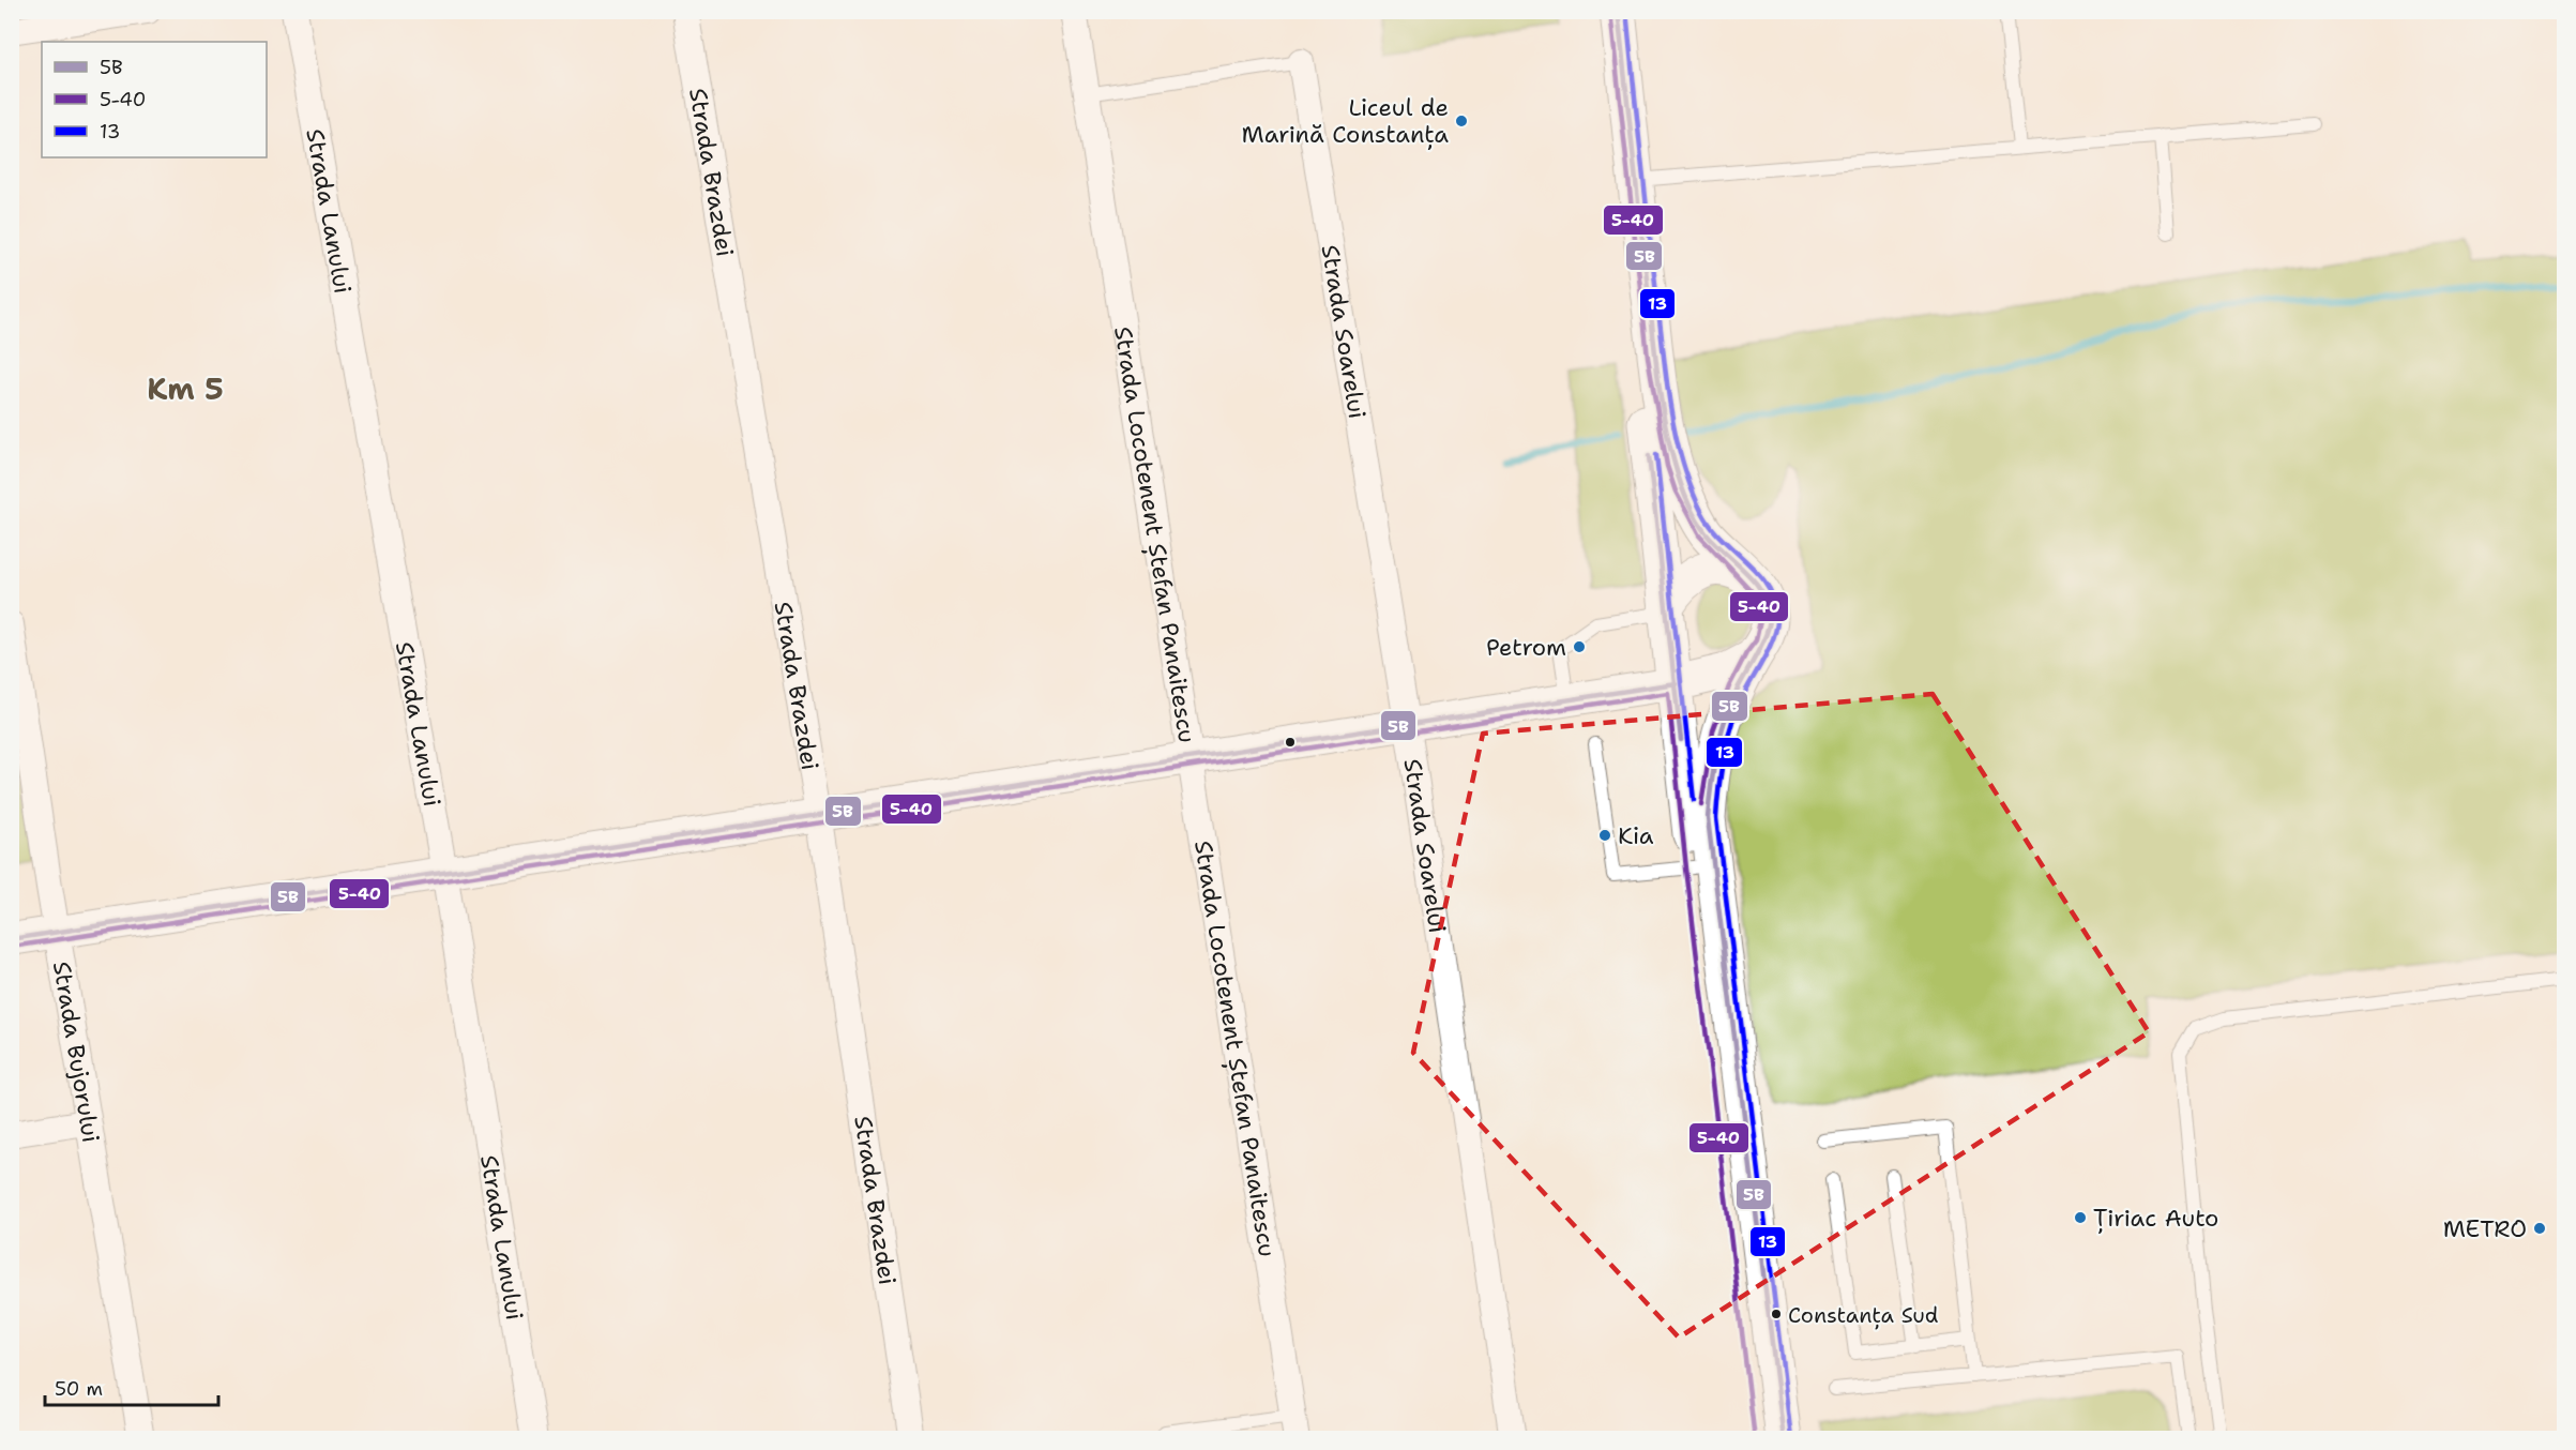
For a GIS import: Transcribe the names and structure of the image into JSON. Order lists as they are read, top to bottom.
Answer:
{
  "streets": {
    "street": [
      "Strada Brazdei",
      "Strada Lanului",
      "Strada Soarelui",
      "Strada Locotenent Ștefan Panaitescu",
      "Strada Bujorului"
    ]
  },
  "districts": ["Km 5"],
  "places": [
    "Liceul de Marină Constanța",
    "Petrom",
    "Kia",
    "Țiriac Auto",
    "METRO",
    "Constanța Sud"
  ],
  "lines": ["transit line 5B", "transit line 13", "transit line 5-40"],
  "legend": ["5B", "5-40", "13"],
  "scale_bar": "50 m"
}
